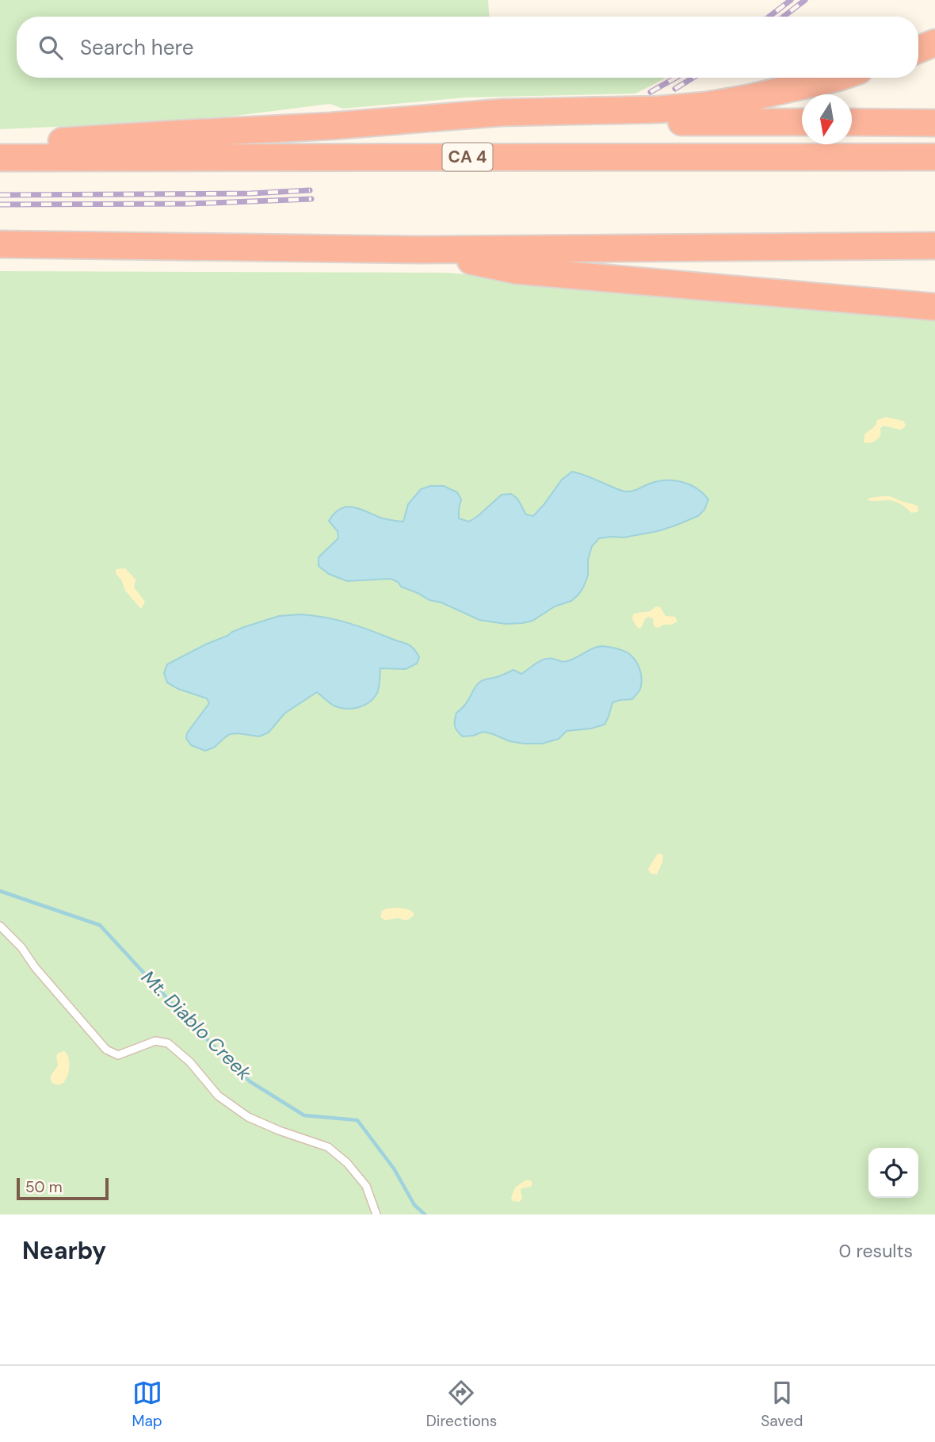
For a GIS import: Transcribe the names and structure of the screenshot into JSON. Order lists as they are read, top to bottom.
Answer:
{
  "streets": {
    "highway": ["CA 4"]
  },
  "water": ["Mt. Diablo Creek"],
  "scale_bar": "50 m",
  "north": "bottom",
  "page": {
    "search": "Search here",
    "scale": "50 m",
    "heading": ["Nearby", "0 results"],
    "nav": ["Map", "Directions", "Saved"]
  }
}
